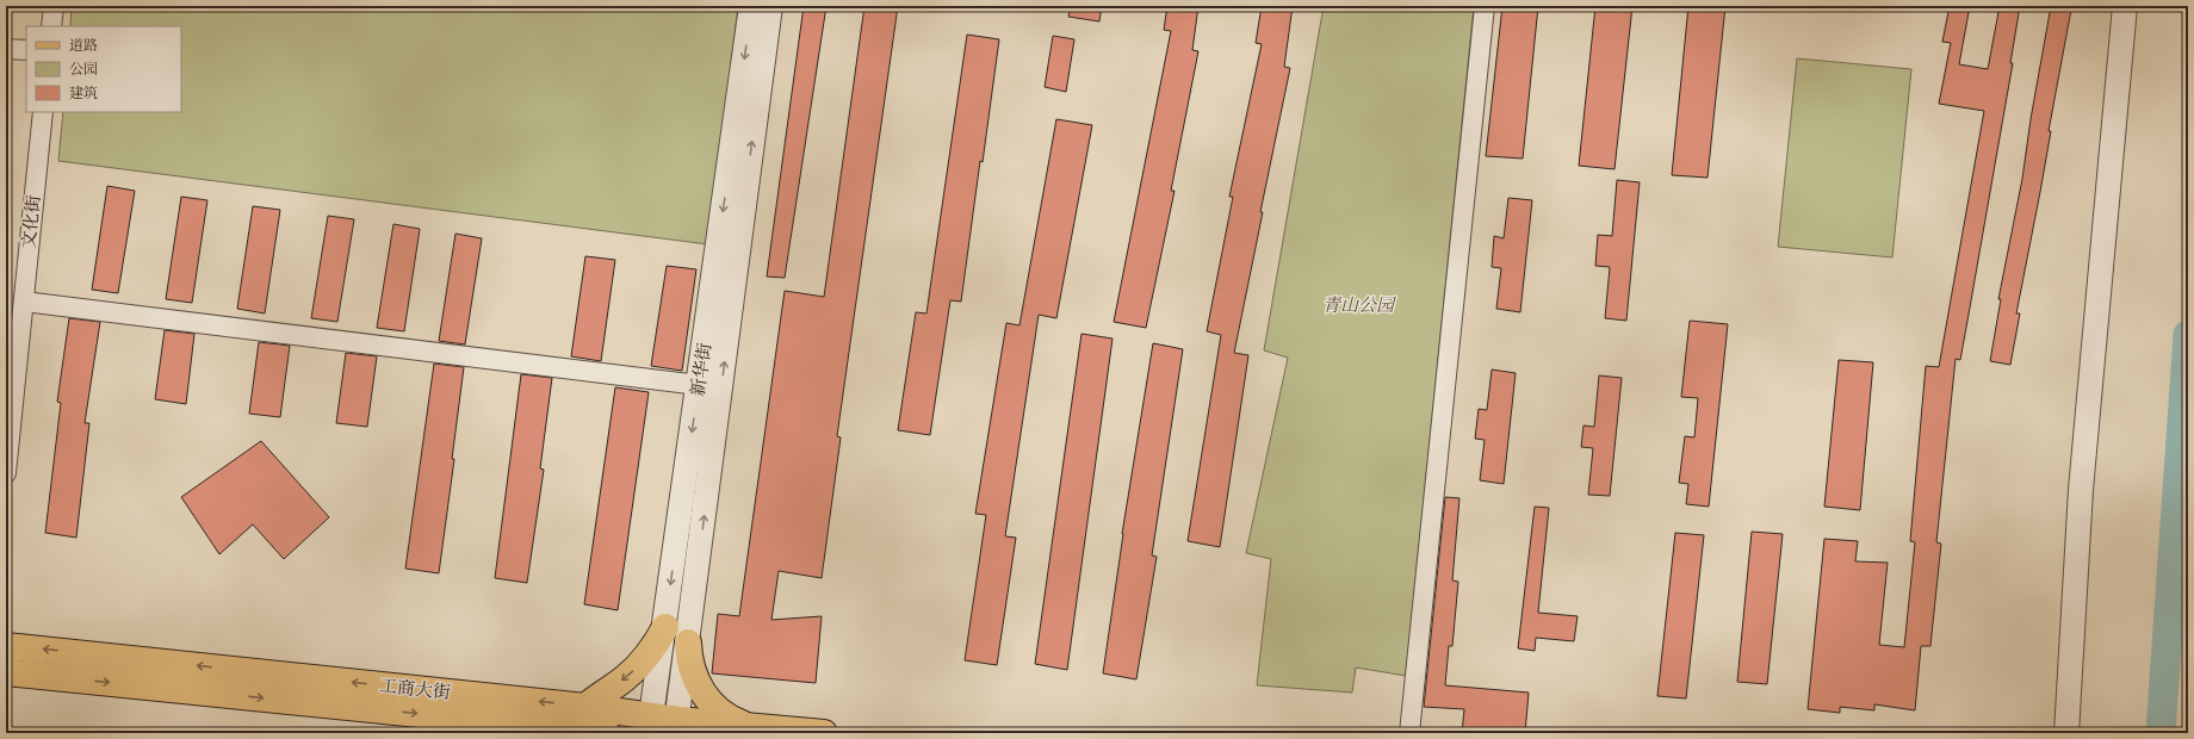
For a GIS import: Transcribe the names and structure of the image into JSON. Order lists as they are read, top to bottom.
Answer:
{
  "streets": {
    "main road": ["工商大街"],
    "street": ["文化街", "新华街"]
  },
  "crossings": [
    ["新华街", "工商大街"]
  ],
  "parks": ["青山公园"],
  "legend": ["道路", "公园", "建筑"]
}
